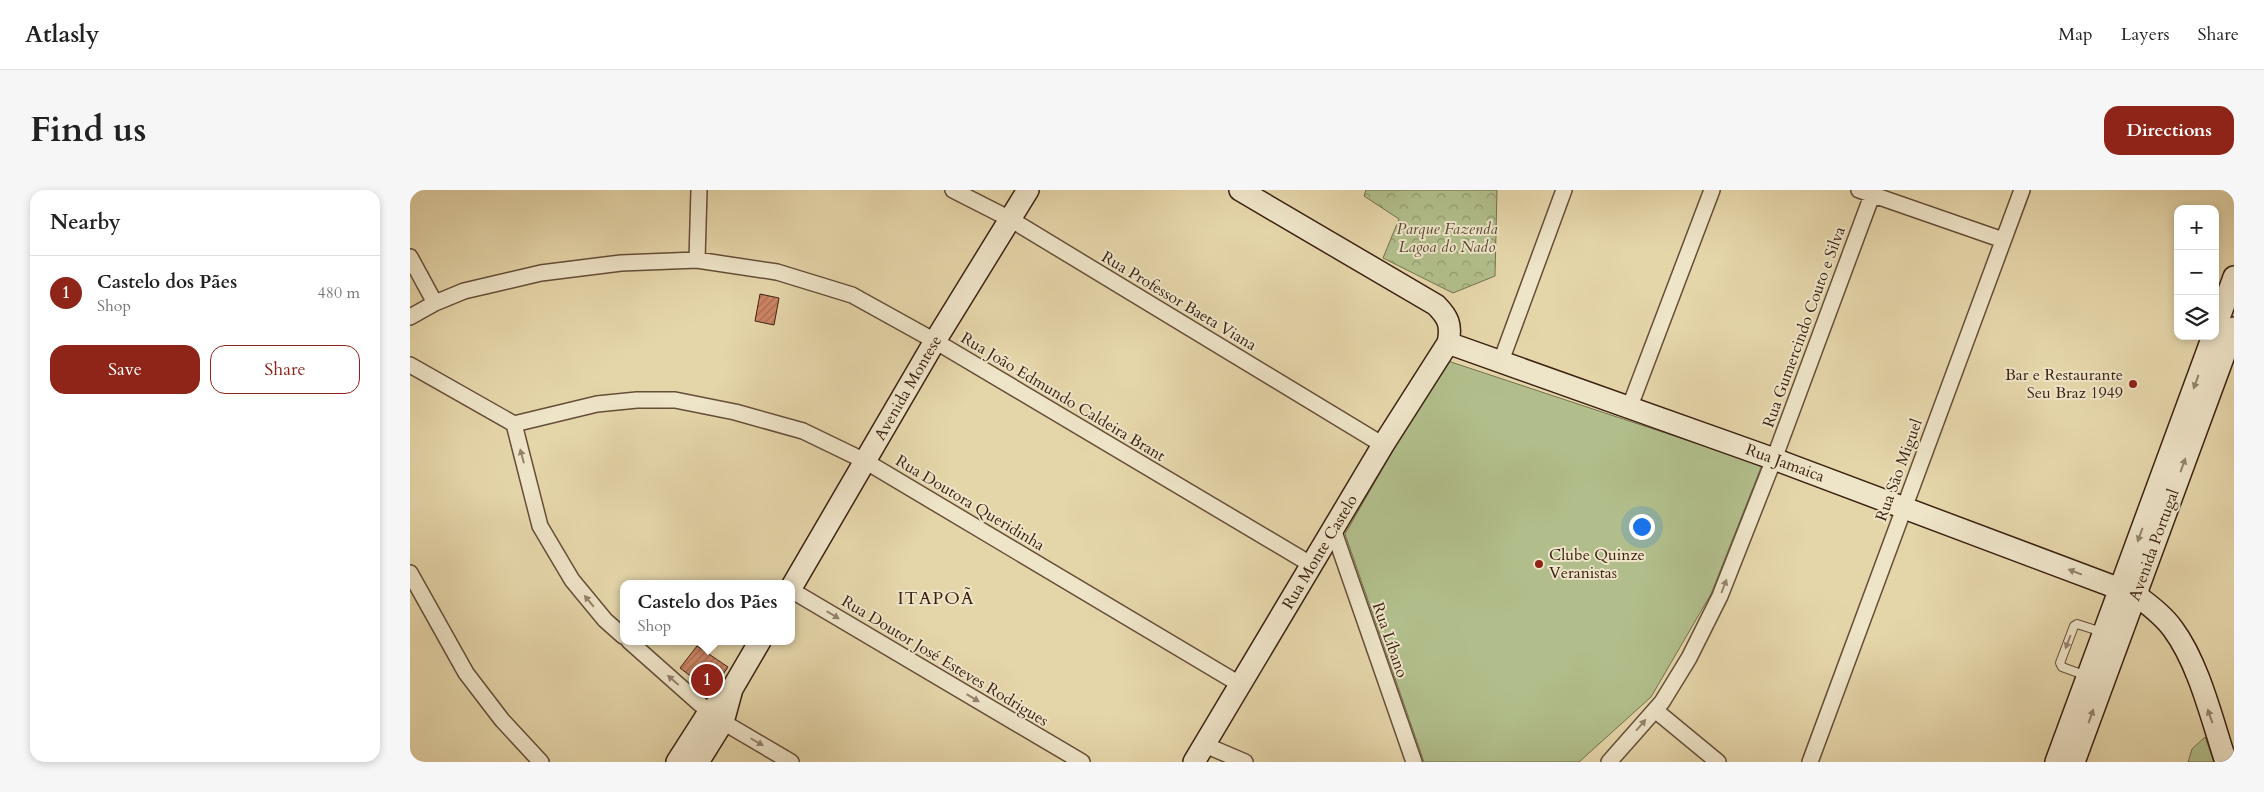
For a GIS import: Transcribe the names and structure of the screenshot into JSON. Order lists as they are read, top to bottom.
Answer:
{
  "streets": {
    "street": [
      "Rua Professor Baeta Viana",
      "Rua Gumercindo Couto e Silva",
      "Avenida Montese",
      "Rua João Edmundo Caldeira Brant",
      "Rua Jamaica",
      "Rua São Miguel",
      "Rua Doutora Queridinha",
      "Avenida Portugal",
      "Rua Monte Castelo",
      "Rua Líbano",
      "Rua Doutor José Esteves Rodrigues"
    ]
  },
  "crossings": [
    ["Rua Professor Baeta Viana", "Avenida Montese"],
    ["Rua Professor Baeta Viana", "Rua Monte Castelo"],
    ["Rua Gumercindo Couto e Silva", "Rua Jamaica"],
    ["Avenida Montese", "Rua João Edmundo Caldeira Brant"],
    ["Avenida Montese", "Rua Doutora Queridinha"],
    ["Rua João Edmundo Caldeira Brant", "Rua Monte Castelo"],
    ["Rua Jamaica", "Rua São Miguel"],
    ["Rua Jamaica", "Avenida Portugal"],
    ["Rua Jamaica", "Rua Monte Castelo"],
    ["Rua Doutora Queridinha", "Rua Monte Castelo"],
    ["Rua Monte Castelo", "Rua Líbano"]
  ],
  "one_way": ["Rua Gumercindo Couto e Silva", "Rua Jamaica", "Rua Doutor José Esteves Rodrigues"],
  "districts": ["ITAPOÃ"],
  "parks": ["Parque Fazenda Lagoa do Nado"],
  "places": ["Bar e Restaurante Seu Braz 1949", "Clube Quinze Veranistas"],
  "page": {
    "header": "Atlasly",
    "nav": ["Map", "Layers", "Share"],
    "title": "Find us",
    "buttons": [
      "Directions",
      ["Save", "Share"]
    ],
    "heading": "Nearby",
    "map_buttons": ["+", "−"],
    "list": [
      {
        "mark": "1",
        "name": "Castelo dos Pães",
        "note": "Shop",
        "value": "480 m"
      }
    ],
    "popup": ["Castelo dos Pães", "Shop"],
    "pins": "1"
  }
}
